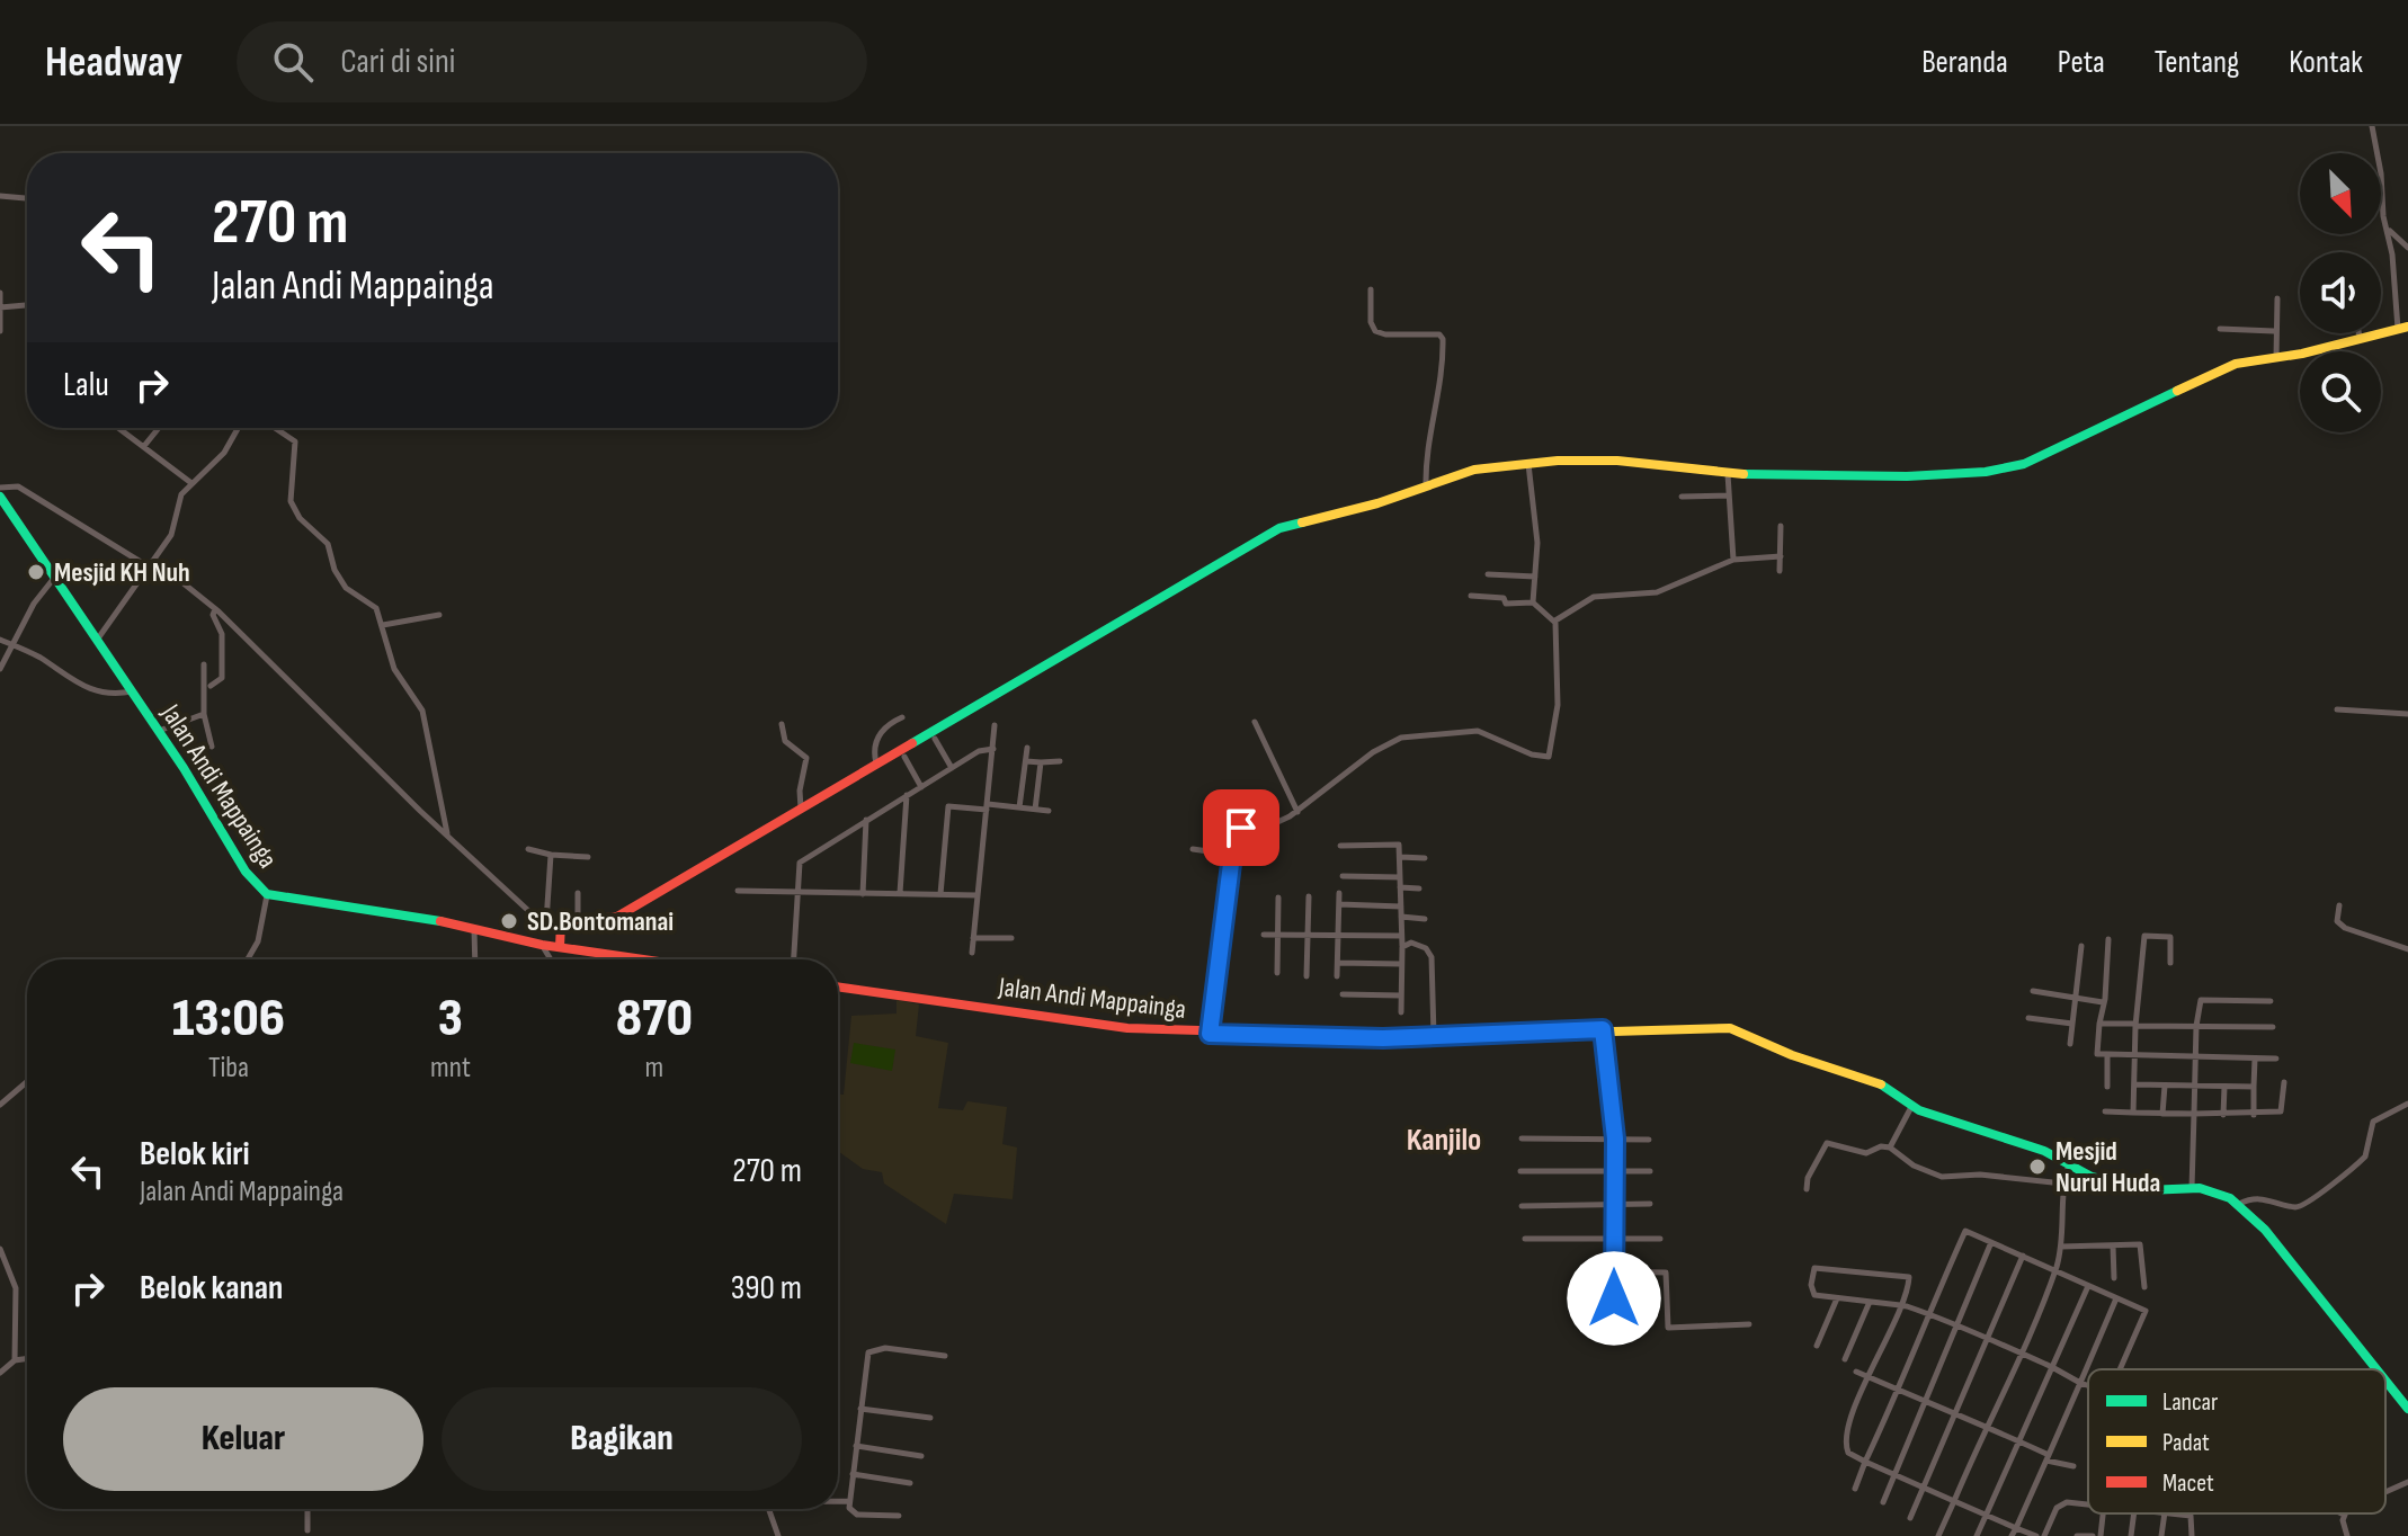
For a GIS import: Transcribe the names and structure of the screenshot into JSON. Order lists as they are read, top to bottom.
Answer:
{
  "streets": {
    "main road": ["Jalan Andi Mappainga"]
  },
  "districts": ["Kanjilo"],
  "places": ["Mesjid KH Nuh", "SD.Bontomanai", "Mesjid Nurul Huda"],
  "legend": ["Lancar", "Padat", "Macet"],
  "north": "bottom right",
  "page": {
    "header": "Headway",
    "search": "Cari di sini",
    "nav": [
      "Beranda",
      "Peta",
      "Tentang",
      "Kontak"
    ],
    "turn": ["270 m", "Jalan Andi Mappainga"],
    "then": "Lalu",
    "eta": [
      "13:06",
      "Tiba",
      "3",
      "mnt",
      "870",
      "m"
    ],
    "list": [
      {
        "name": "Belok kiri",
        "note": "Jalan Andi Mappainga",
        "value": "270 m"
      },
      {
        "name": "Belok kanan",
        "value": "390 m"
      }
    ],
    "buttons": ["Keluar", "Bagikan"]
  }
}
